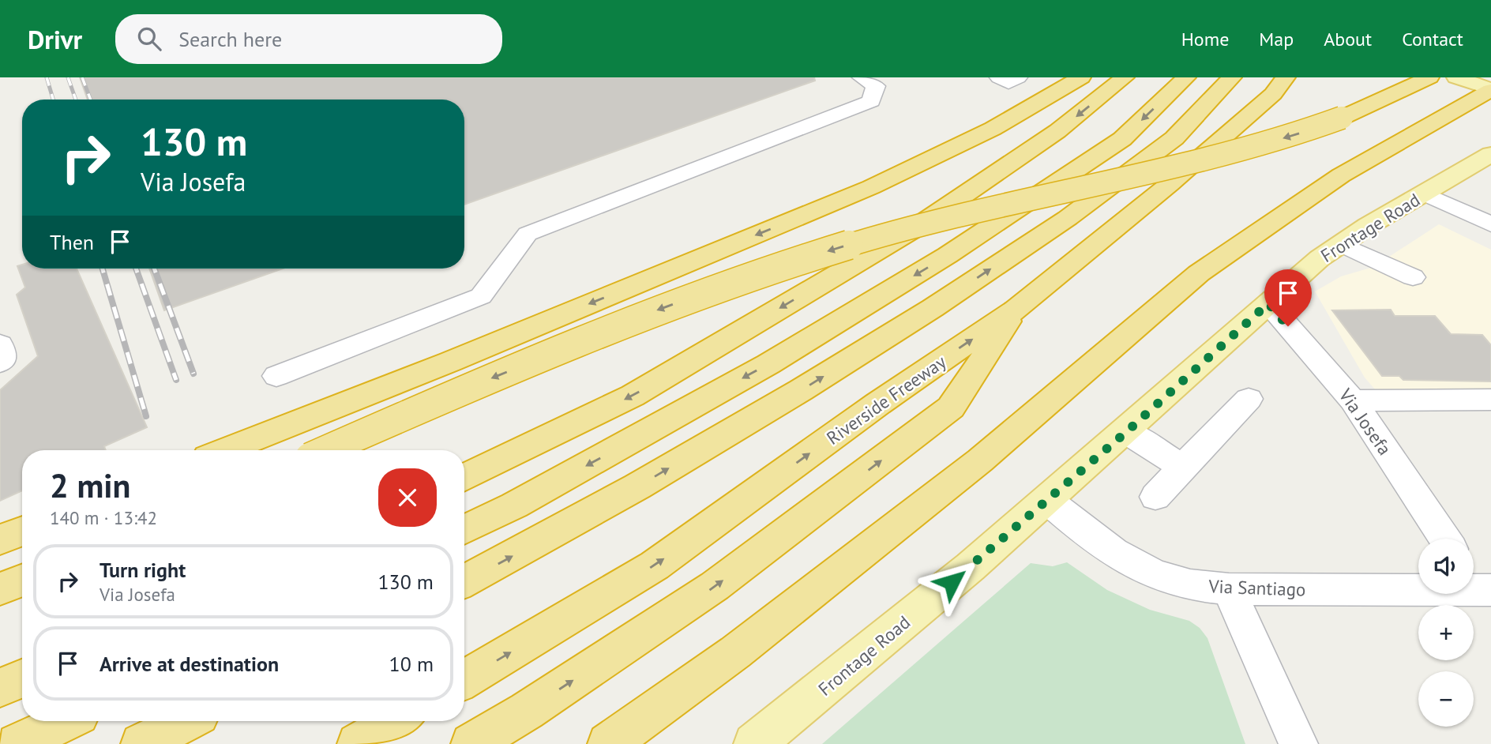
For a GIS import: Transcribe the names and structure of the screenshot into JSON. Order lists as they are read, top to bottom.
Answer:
{
  "streets": {
    "highway": ["Riverside Freeway"],
    "main road": ["Frontage Road"],
    "street": ["Via Josefa", "Via Santiago"]
  },
  "crossings": [
    ["Frontage Road", "Via Josefa"],
    ["Frontage Road", "Via Santiago"]
  ],
  "page": {
    "header": "Drivr",
    "search": "Search here",
    "nav": [
      "Home",
      "Map",
      "About",
      "Contact"
    ],
    "turn": ["130 m", "Via Josefa"],
    "then": "Then",
    "heading": ["2 min", "140 m · 13:42"],
    "map_buttons": ["+", "−"],
    "list": [
      {
        "name": "Turn right",
        "note": "Via Josefa",
        "value": "130 m"
      },
      {
        "name": "Arrive at destination",
        "value": "10 m"
      }
    ]
  }
}
